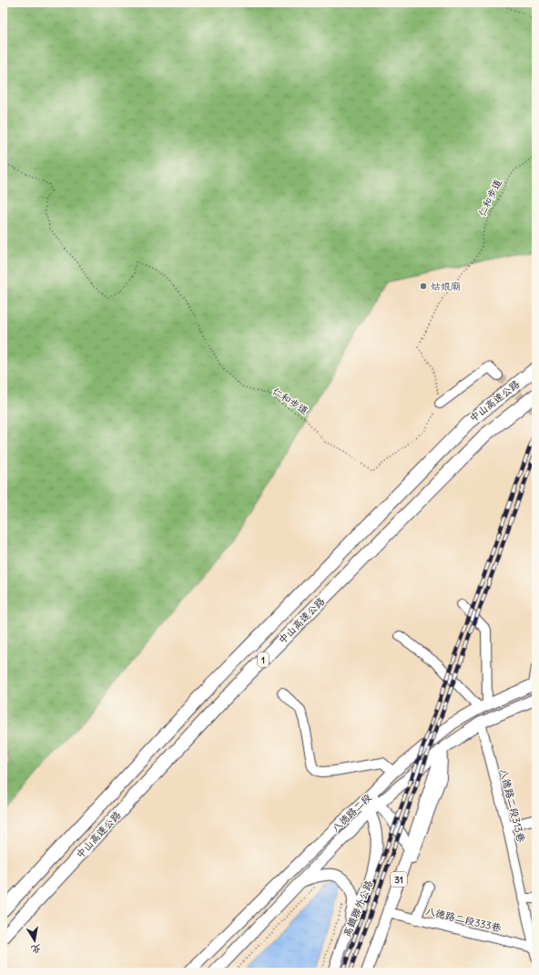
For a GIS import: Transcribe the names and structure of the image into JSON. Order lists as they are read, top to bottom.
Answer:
{
  "streets": {
    "highway": ["中山高速公路", "1"],
    "main road": ["八德路二段", "31", "高鐵聯外公路"],
    "lane": ["八德路二段313巷", "八德路二段333巷"],
    "path": ["仁和步道"]
  },
  "crossings": [
    ["八德路二段313巷", "八德路二段"],
    ["八德路二段313巷", "八德路二段333巷"],
    ["八德路二段", "31"],
    ["八德路二段", "高鐵聯外公路"],
    ["31", "八德路二段333巷"]
  ],
  "places": ["姑娘廟"],
  "north": "bottom"
}
